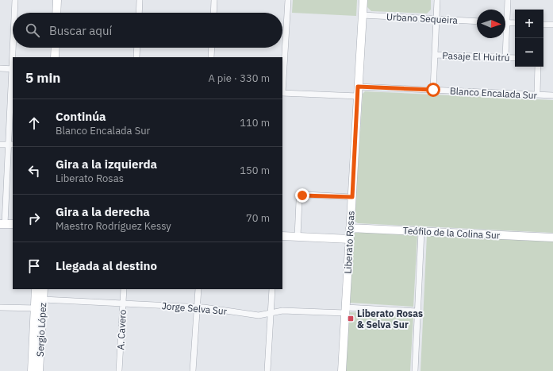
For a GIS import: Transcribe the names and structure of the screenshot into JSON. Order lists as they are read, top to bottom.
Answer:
{
  "streets": {
    "street": [
      "Urbano Sequeira",
      "Pasaje El Huitrú",
      "Blanco Encalada Sur",
      "Teófilo de la Colina Sur",
      "Liberato Rosas",
      "Jorge Selva Sur",
      "Sergio López",
      "A. Cavero"
    ]
  },
  "crossings": [
    ["Urbano Sequeira", "Liberato Rosas"],
    ["Blanco Encalada Sur", "Liberato Rosas"],
    ["Teófilo de la Colina Sur", "Liberato Rosas"],
    ["Liberato Rosas", "Jorge Selva Sur"],
    ["Jorge Selva Sur", "Sergio López"],
    ["Jorge Selva Sur", "A. Cavero"]
  ],
  "places": {
    "transit": ["Liberato Rosas & Selva Sur"]
  },
  "north": "right",
  "page": {
    "map_buttons": ["+", "−"],
    "search": "Buscar aquí",
    "heading": ["5 min", "A pie · 330 m"],
    "list": [
      ["Continúa", "Blanco Encalada Sur", "110 m"],
      ["Gira a la izquierda", "Liberato Rosas", "150 m"],
      ["Gira a la derecha", "Maestro Rodríguez Kessy", "70 m"],
      "Llegada al destino"
    ]
  }
}
